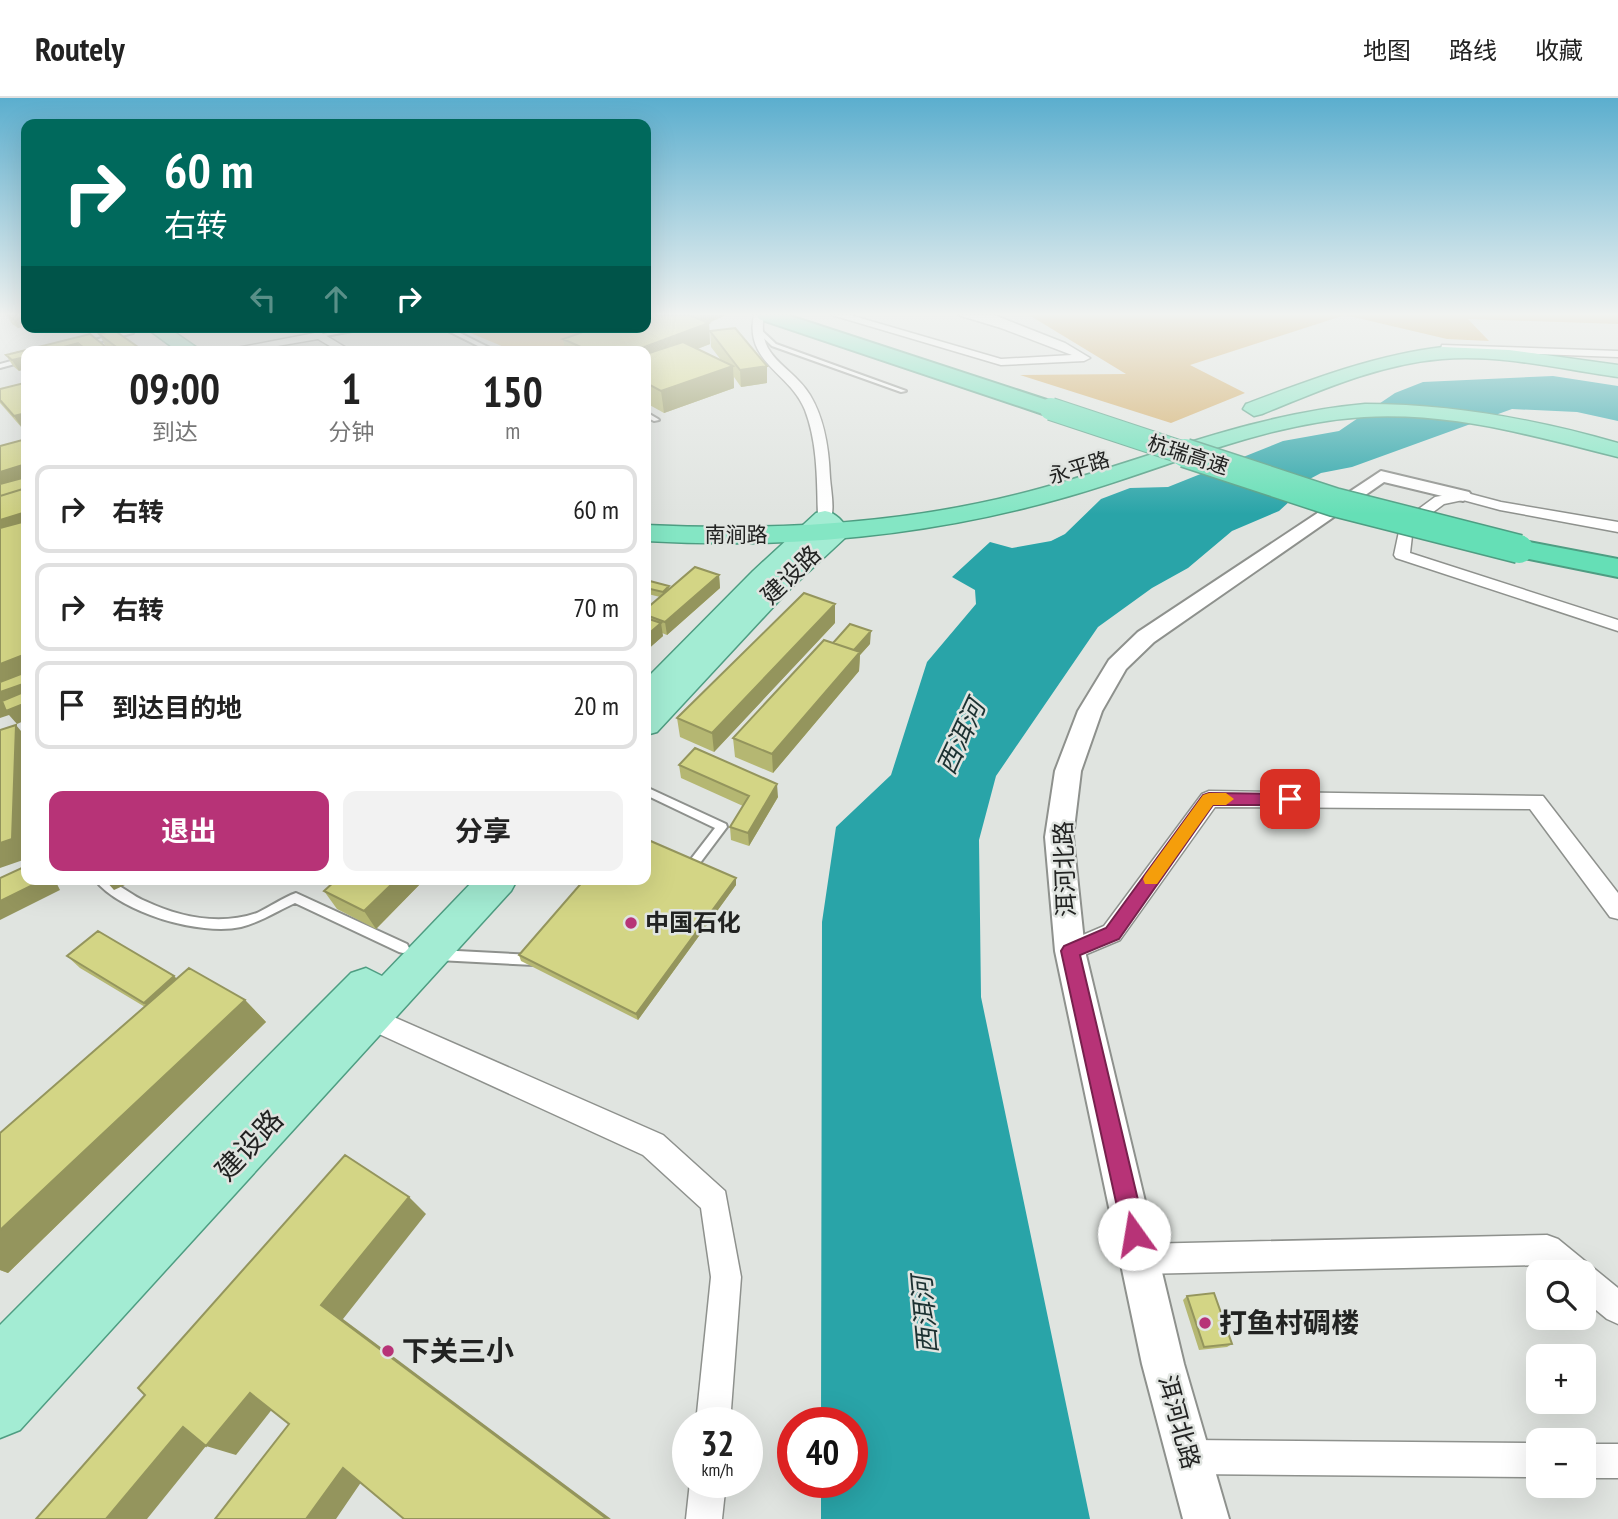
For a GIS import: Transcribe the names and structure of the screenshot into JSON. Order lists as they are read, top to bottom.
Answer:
{
  "streets": {
    "highway": ["杭瑞高速", "永平路", "南涧路"],
    "main road": ["建设路"],
    "street": ["洱河北路"]
  },
  "crossings": [
    ["永平路", "南涧路"],
    ["永平路", "建设路"],
    ["南涧路", "建设路"]
  ],
  "water": ["西洱河"],
  "places": ["中国石化", "打鱼村碉楼", "下关三小"],
  "page": {
    "header": "Routely",
    "nav": ["地图", "路线", "收藏"],
    "turn": ["60 m", "右转"],
    "eta": [
      "09:00",
      "到达",
      "1",
      "分钟",
      "150",
      "m"
    ],
    "list": [
      {
        "name": "右转",
        "value": "60 m"
      },
      {
        "name": "右转",
        "value": "70 m"
      },
      {
        "name": "到达目的地",
        "value": "20 m"
      }
    ],
    "buttons": ["退出", "分享"],
    "map_buttons": ["+", "−"],
    "speed": "32 km/h",
    "limit": "40"
  }
}
